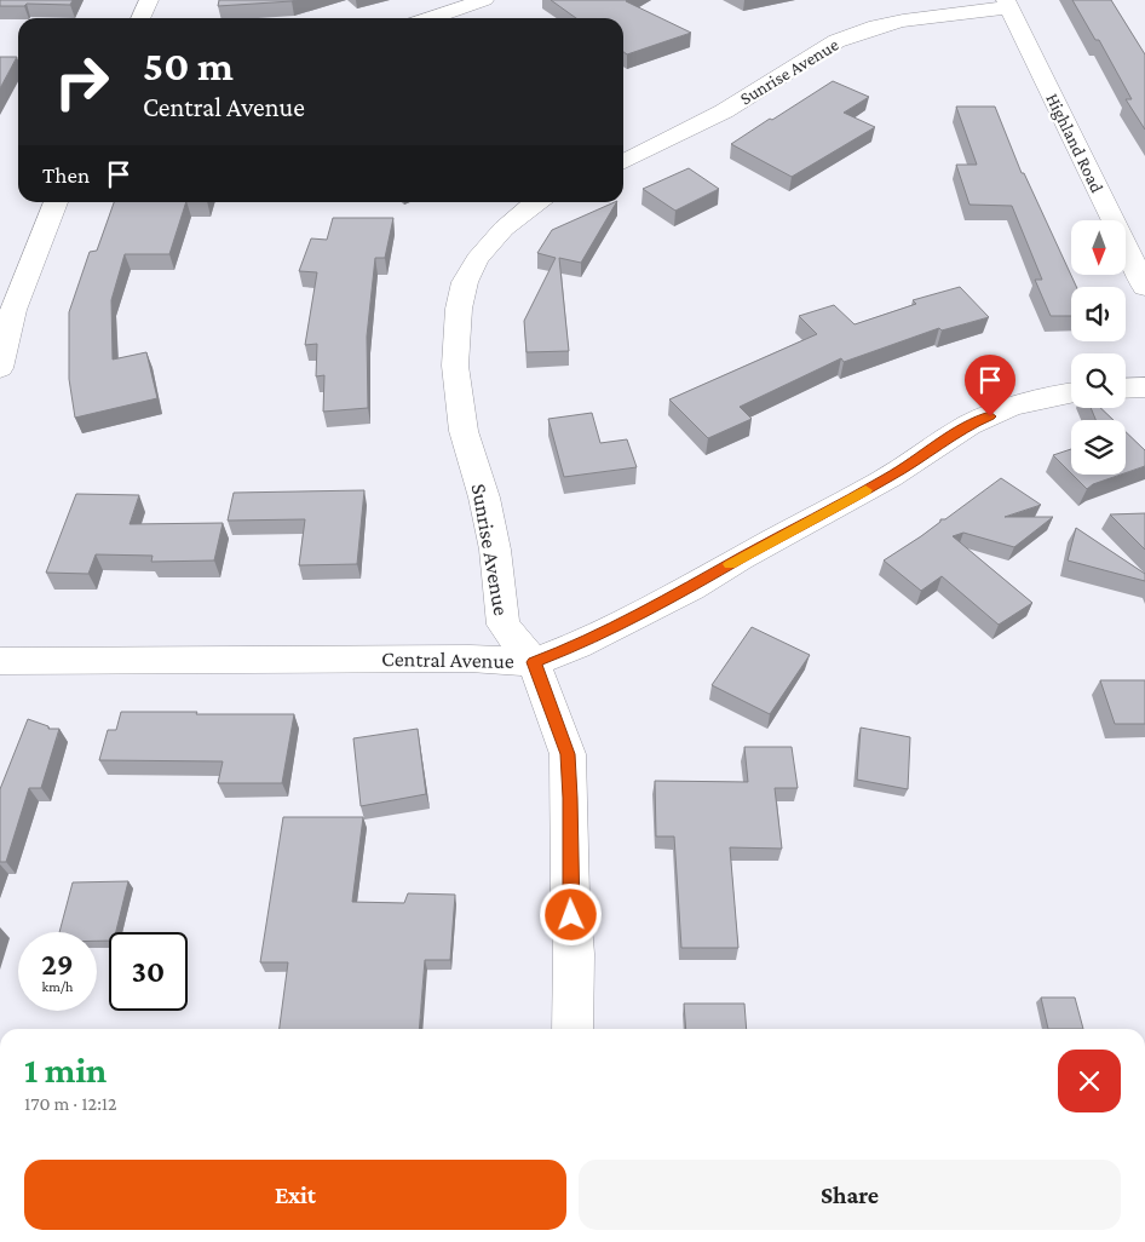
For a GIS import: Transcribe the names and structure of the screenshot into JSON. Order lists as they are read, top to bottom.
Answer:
{
  "streets": {
    "street": ["Sunrise Avenue", "Highland Road", "Central Avenue"]
  },
  "crossings": [
    ["Sunrise Avenue", "Highland Road"],
    ["Sunrise Avenue", "Central Avenue"]
  ],
  "north": "bottom",
  "page": {
    "turn": ["50 m", "Central Avenue"],
    "then": "Then",
    "speed": "29 km/h",
    "limit": "30",
    "heading": ["1 min", "170 m · 12:12"],
    "buttons": ["Exit", "Share"]
  }
}
